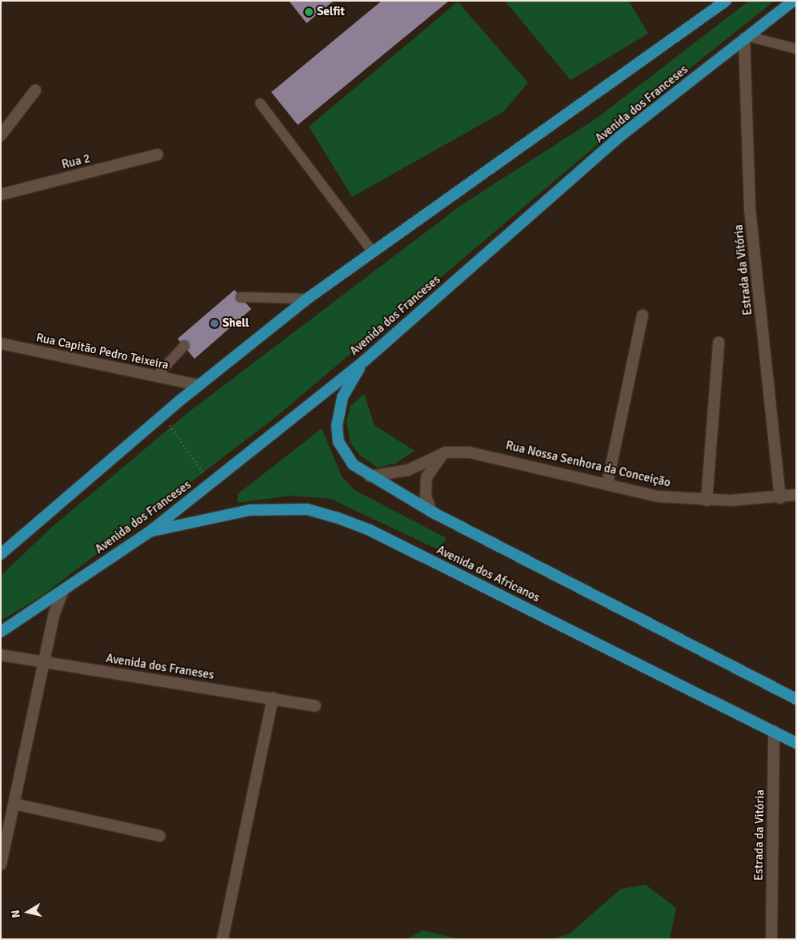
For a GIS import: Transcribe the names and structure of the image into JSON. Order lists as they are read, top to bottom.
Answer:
{
  "streets": {
    "main road": ["Avenida dos Franceses", "Avenida dos Africanos"],
    "street": [
      "Rua 2",
      "Estrada da Vitória",
      "Rua Capitão Pedro Teixeira",
      "Rua Nossa Senhora da Conceição",
      "Avenida dos Franeses"
    ]
  },
  "crossings": [
    ["Avenida dos Franceses", "Estrada da Vitória"],
    ["Avenida dos Franceses", "Avenida dos Africanos"],
    ["Estrada da Vitória", "Rua Nossa Senhora da Conceição"],
    ["Estrada da Vitória", "Avenida dos Africanos"]
  ],
  "places": ["Selfit", "Shell"],
  "north": "left"
}
